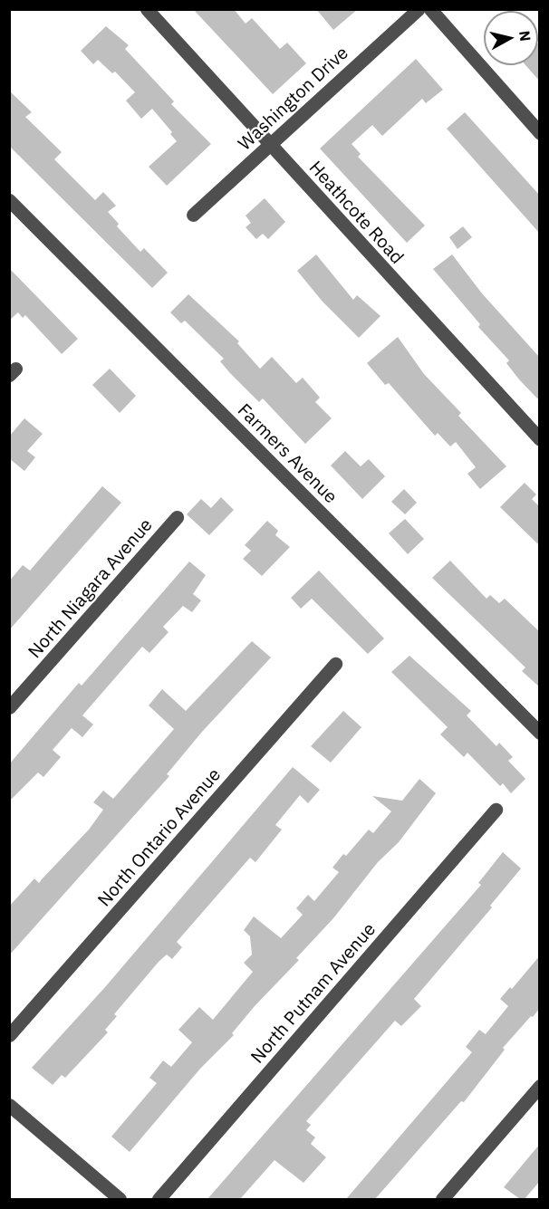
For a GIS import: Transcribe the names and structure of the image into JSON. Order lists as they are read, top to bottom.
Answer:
{
  "streets": {
    "street": [
      "Washington Drive",
      "Heathcote Road",
      "Farmers Avenue",
      "North Niagara Avenue",
      "North Ontario Avenue",
      "North Putnam Avenue"
    ]
  },
  "crossings": [
    ["Washington Drive", "Heathcote Road"]
  ],
  "north": "right"
}
